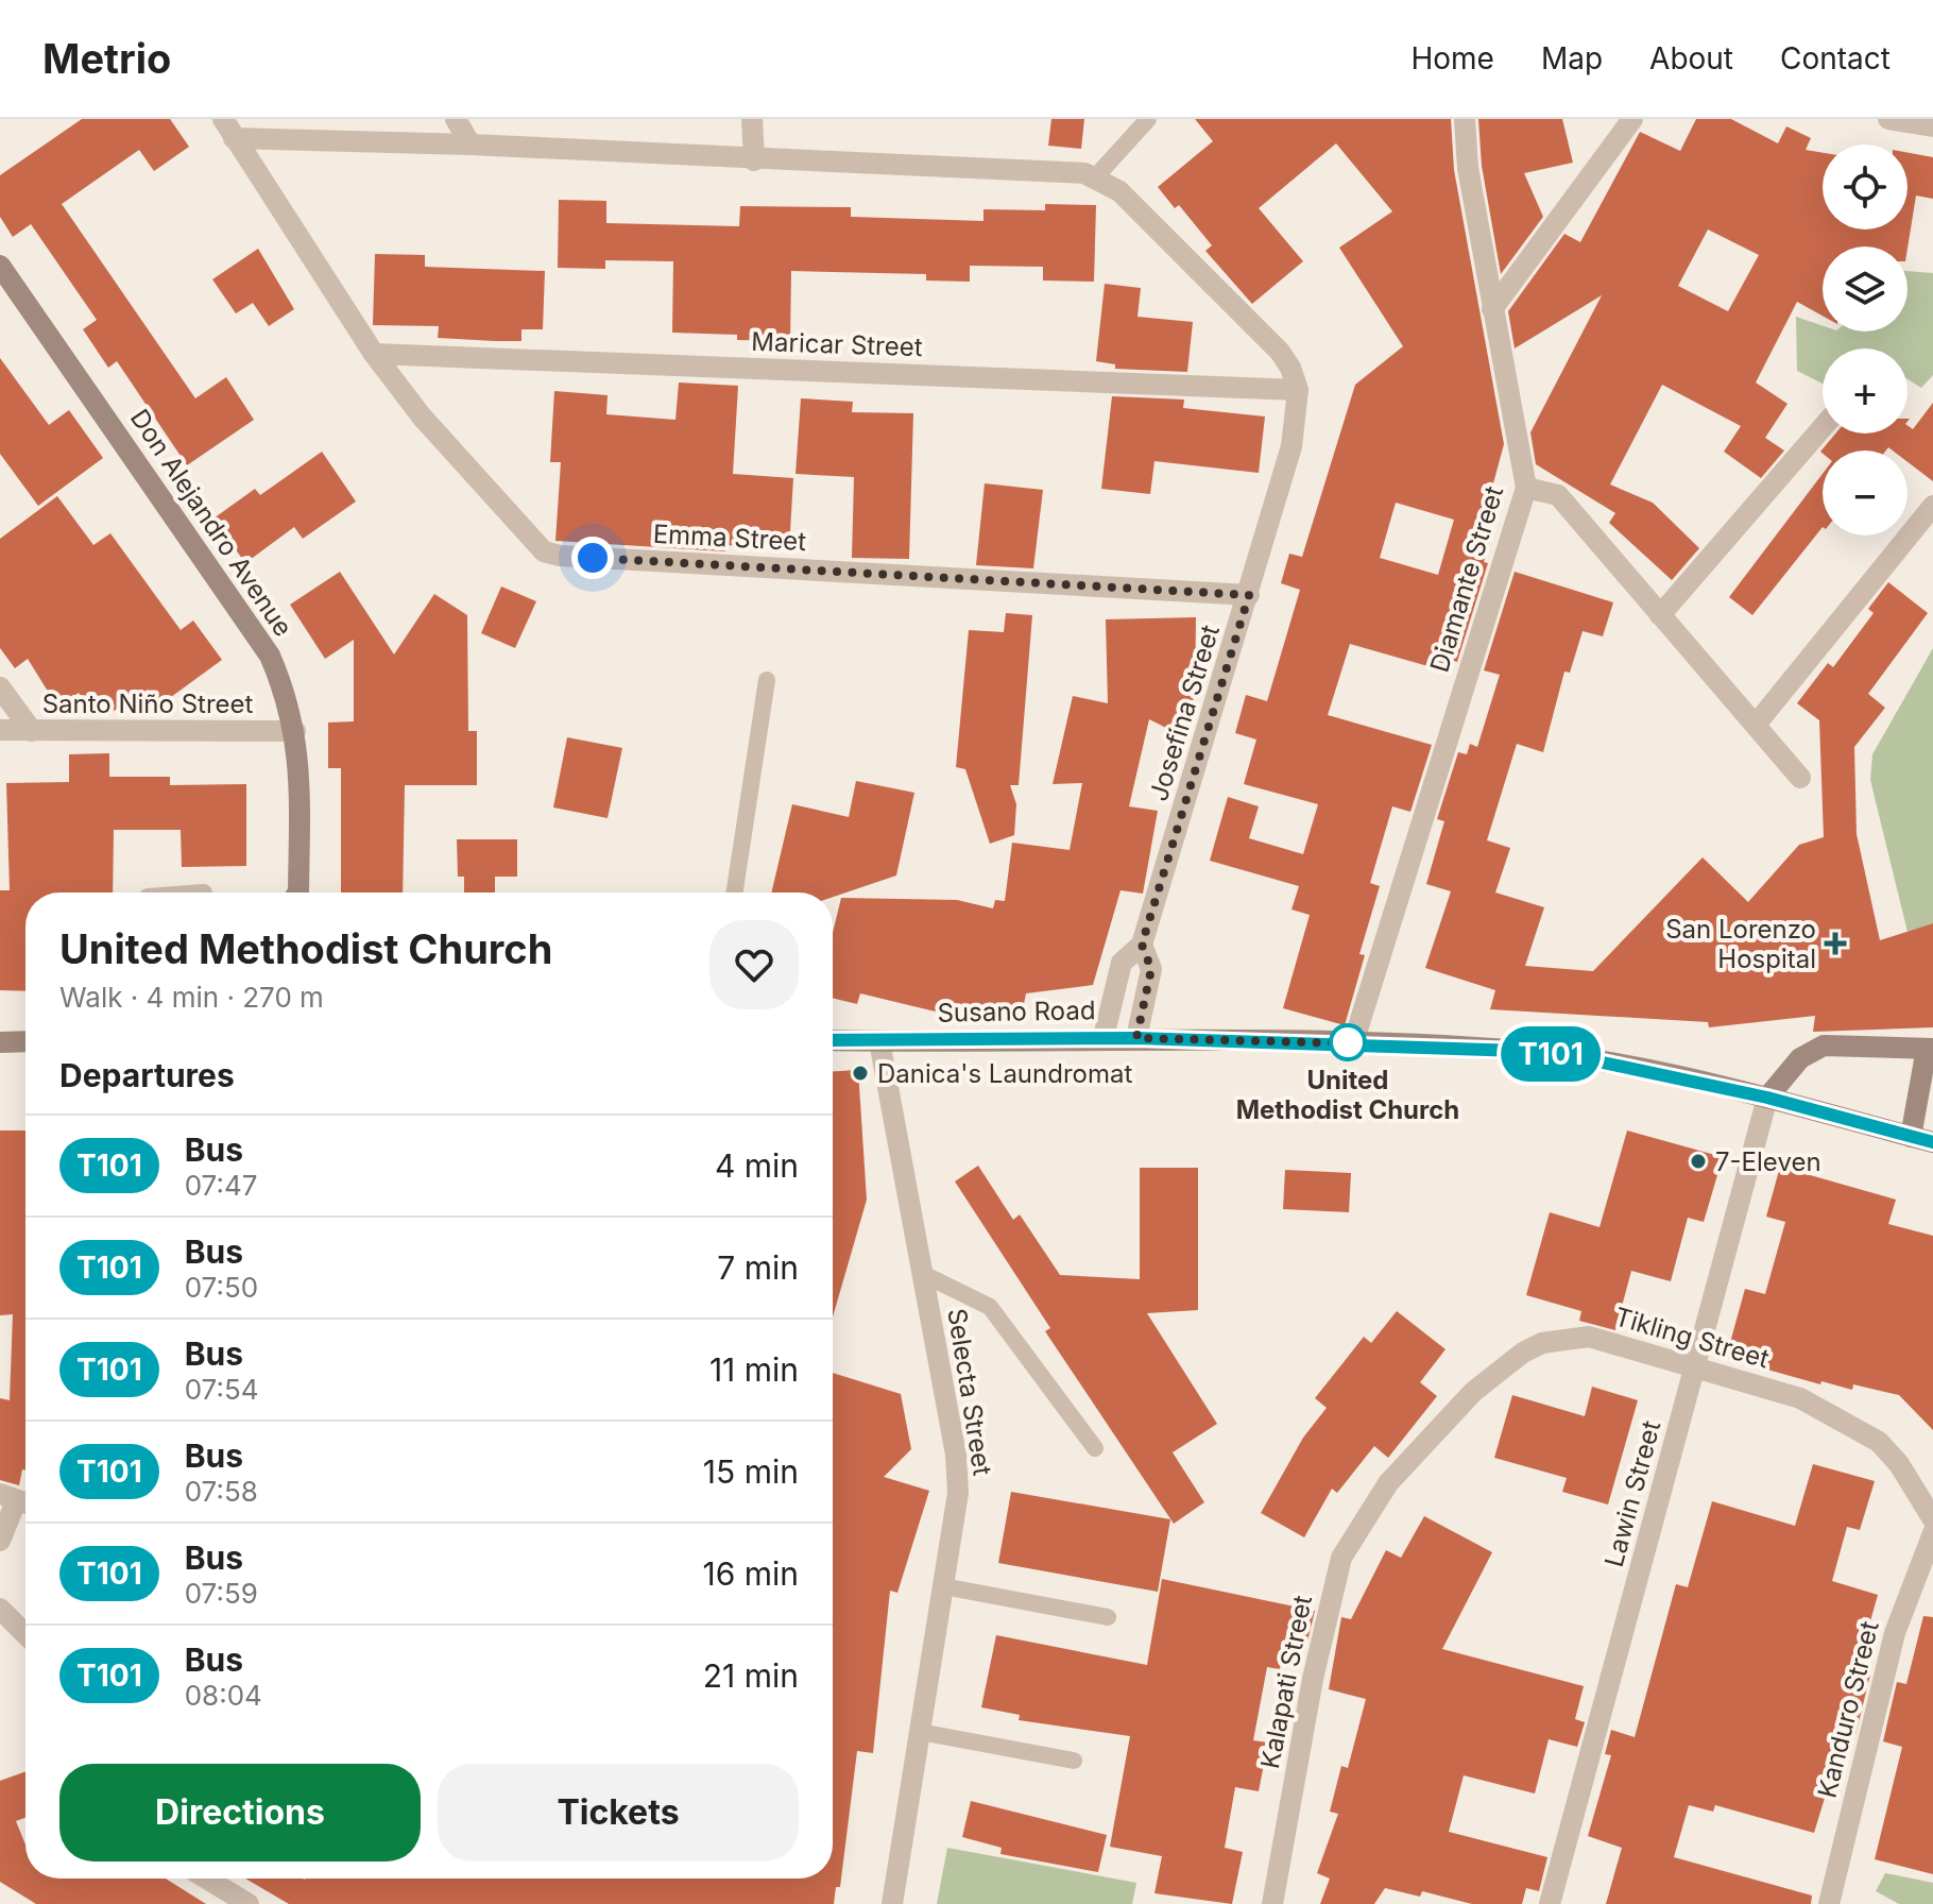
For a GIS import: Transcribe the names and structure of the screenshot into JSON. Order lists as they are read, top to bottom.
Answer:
{
  "streets": {
    "main road": ["Don Alejandro Avenue", "Susano Road"],
    "street": [
      "Maricar Street",
      "Emma Street",
      "Diamante Street",
      "Santo Niño Street",
      "Josefina Street",
      "Tikling Street",
      "Selecta Street",
      "Lawin Street",
      "Kalapati Street",
      "Kanduro Street"
    ]
  },
  "crossings": [
    ["Maricar Street", "Emma Street"],
    ["Maricar Street", "Josefina Street"],
    ["Don Alejandro Avenue", "Santo Niño Street"],
    ["Emma Street", "Josefina Street"],
    ["Diamante Street", "Susano Road"],
    ["Josefina Street", "Susano Road"],
    ["Susano Road", "Selecta Street"],
    ["Susano Road", "Lawin Street"],
    ["Tikling Street", "Lawin Street"],
    ["Tikling Street", "Kalapati Street"]
  ],
  "places": {
    "health": ["San Lorenzo Hospital"],
    "other": ["United Methodist Church", "Danica's Laundromat", "7-Eleven"]
  },
  "lines": ["bus line T101"],
  "page": {
    "header": "Metrio",
    "nav": [
      "Home",
      "Map",
      "About",
      "Contact"
    ],
    "on_map": "T101",
    "map_buttons": ["+", "−"],
    "heading": [
      ["United Methodist Church", "Walk · 4 min · 270 m"],
      "Departures"
    ],
    "list": [
      {
        "mark": "T101",
        "name": "Bus",
        "note": "07:47",
        "value": "4 min"
      },
      {
        "mark": "T101",
        "name": "Bus",
        "note": "07:50",
        "value": "7 min"
      },
      {
        "mark": "T101",
        "name": "Bus",
        "note": "07:54",
        "value": "11 min"
      },
      {
        "mark": "T101",
        "name": "Bus",
        "note": "07:58",
        "value": "15 min"
      },
      {
        "mark": "T101",
        "name": "Bus",
        "note": "07:59",
        "value": "16 min"
      },
      {
        "mark": "T101",
        "name": "Bus",
        "note": "08:04",
        "value": "21 min"
      }
    ],
    "buttons": ["Directions", "Tickets"]
  }
}
